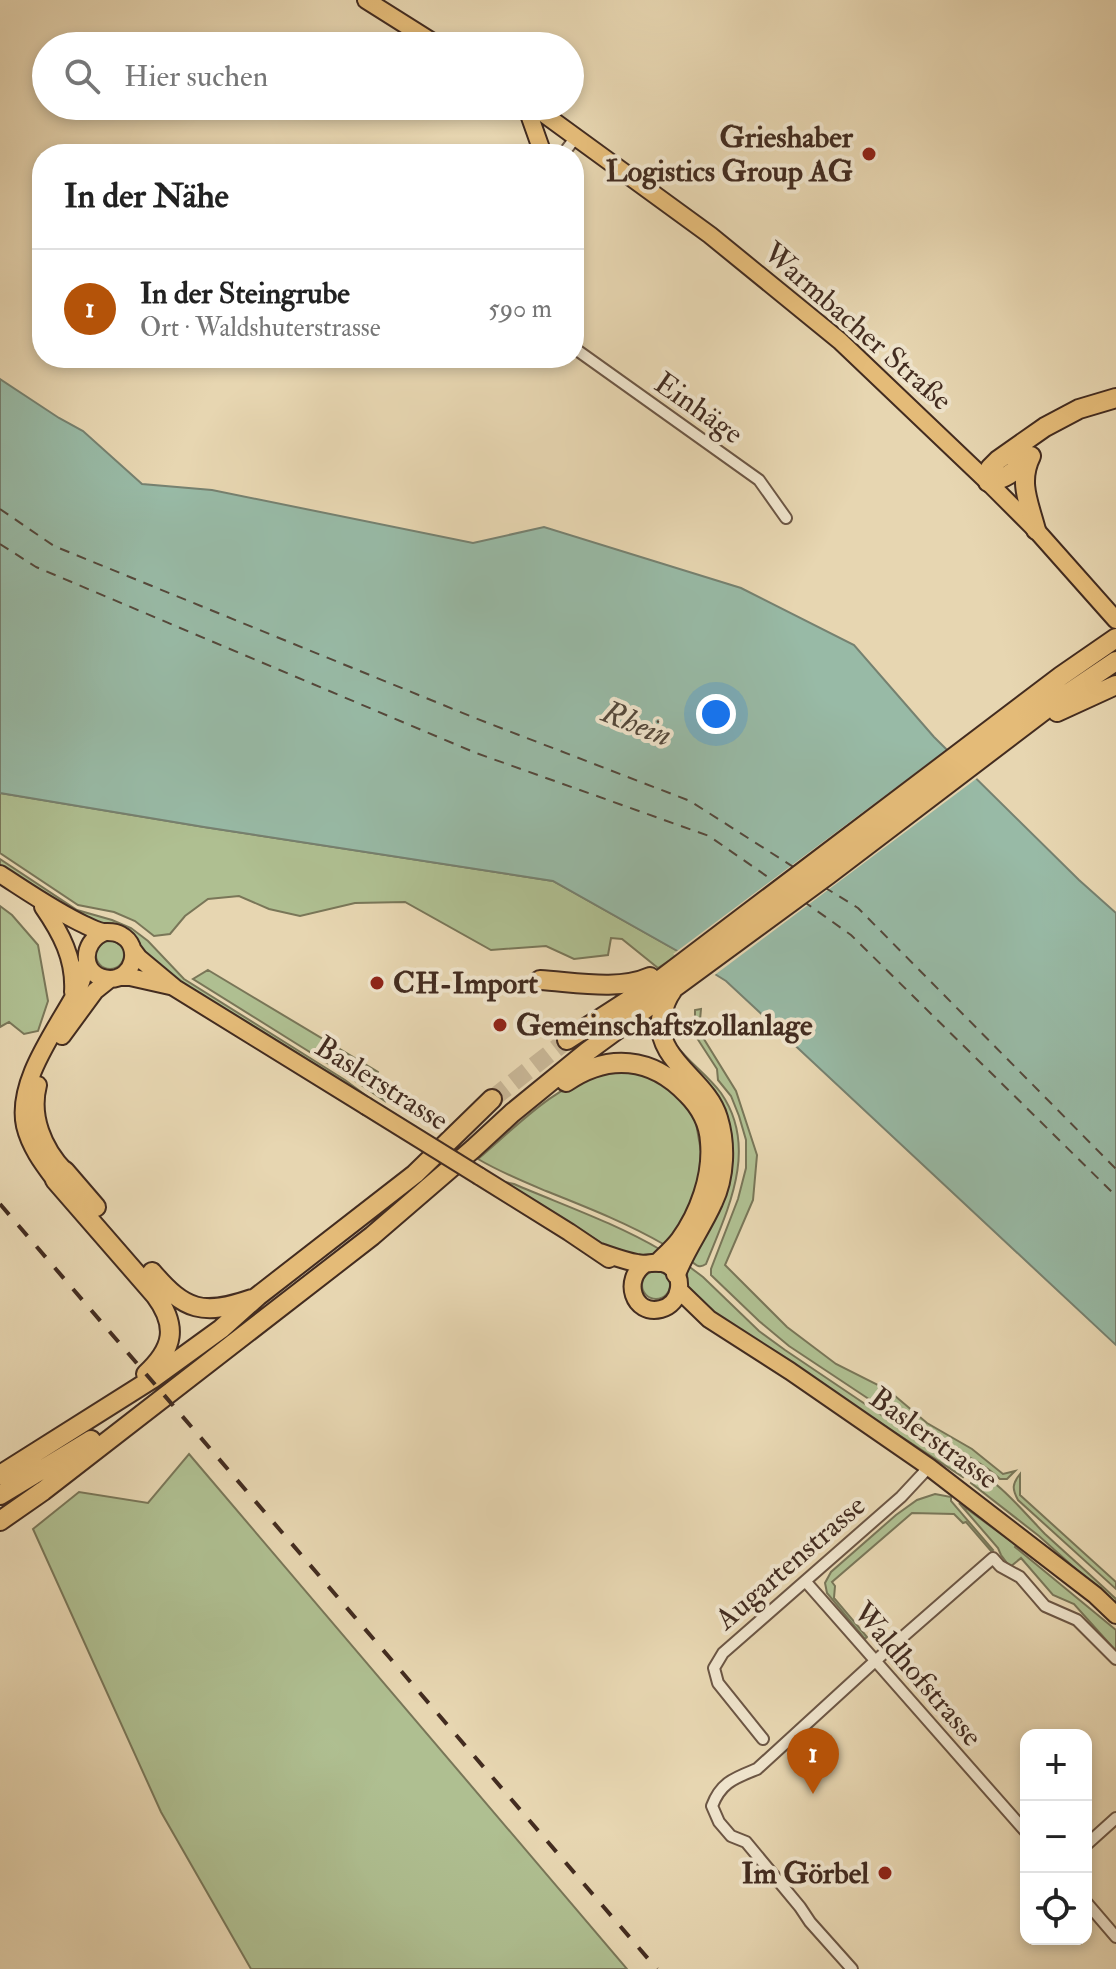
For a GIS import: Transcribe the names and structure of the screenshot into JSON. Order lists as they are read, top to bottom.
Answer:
{
  "streets": {
    "main road": ["Warmbacher Straße", "Baslerstrasse"],
    "street": ["Einhäge", "Augartenstrasse", "Waldhofstrasse"]
  },
  "crossings": [
    ["Baslerstrasse", "Augartenstrasse"],
    ["Augartenstrasse", "Waldhofstrasse"]
  ],
  "water": ["Rhein"],
  "places": [
    "Grieshaber Logistics Group AG",
    "CH-Import",
    "Gemeinschaftszollanlage",
    "Im Görbel"
  ],
  "page": {
    "search": "Hier suchen",
    "heading": "In der Nähe",
    "list": [
      {
        "mark": "1",
        "name": "In der Steingrube",
        "note": "Ort · Waldshuterstrasse",
        "value": "590 m"
      }
    ],
    "pins": "1",
    "map_buttons": ["+", "−"]
  }
}
